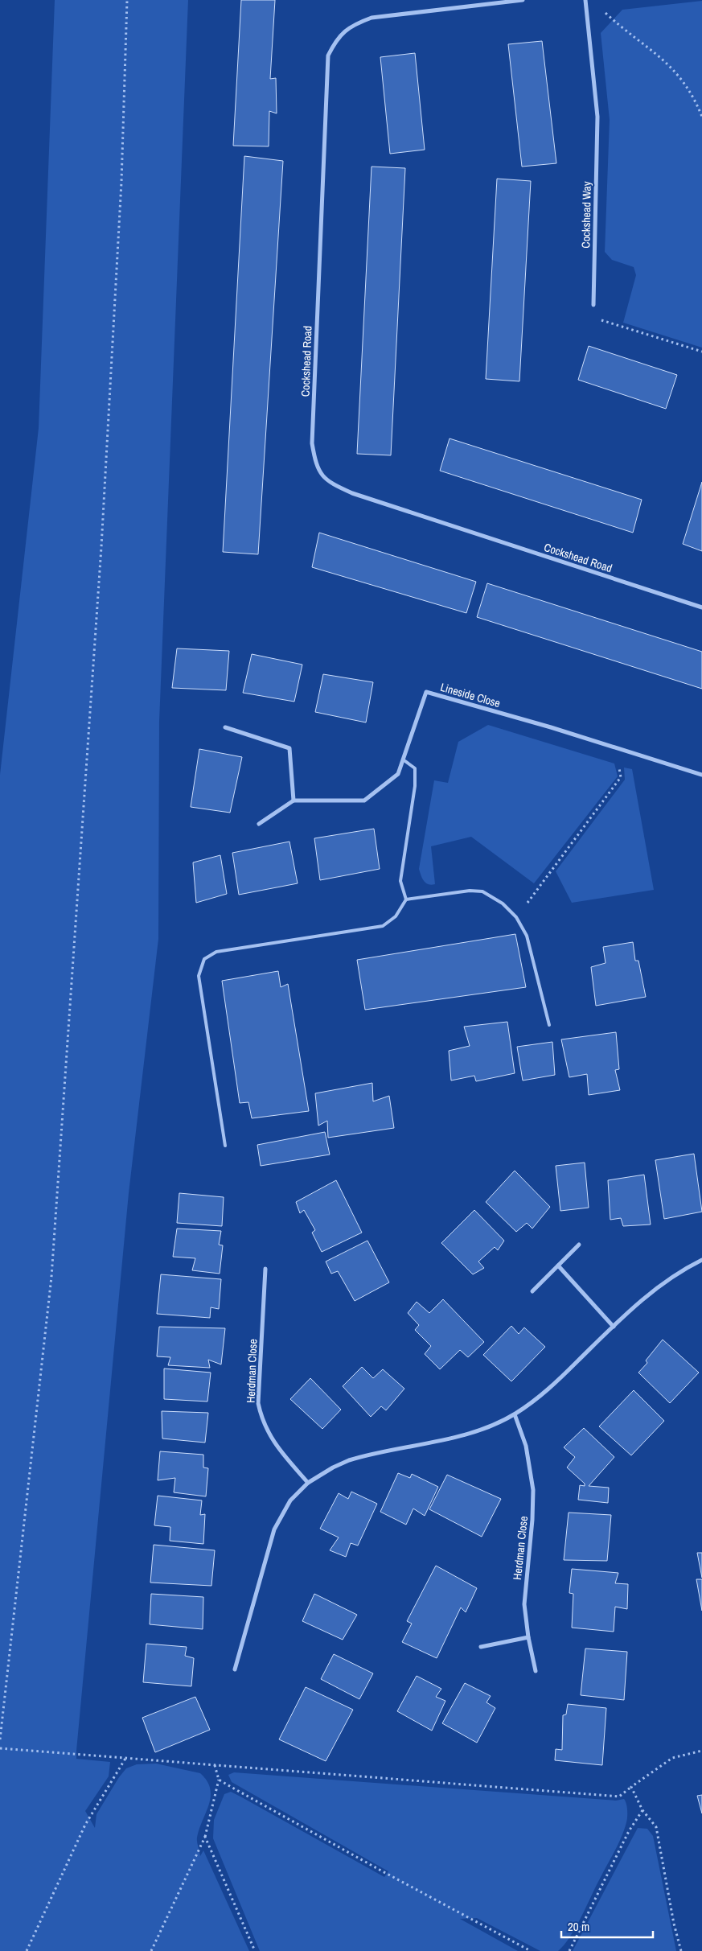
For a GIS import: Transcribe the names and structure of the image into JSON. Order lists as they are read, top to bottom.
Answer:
{
  "streets": {
    "street": [
      "Cockshead Way",
      "Cockshead Road",
      "Lineside Close",
      "Herdman Close"
    ]
  },
  "scale_bar": "20 m"
}
